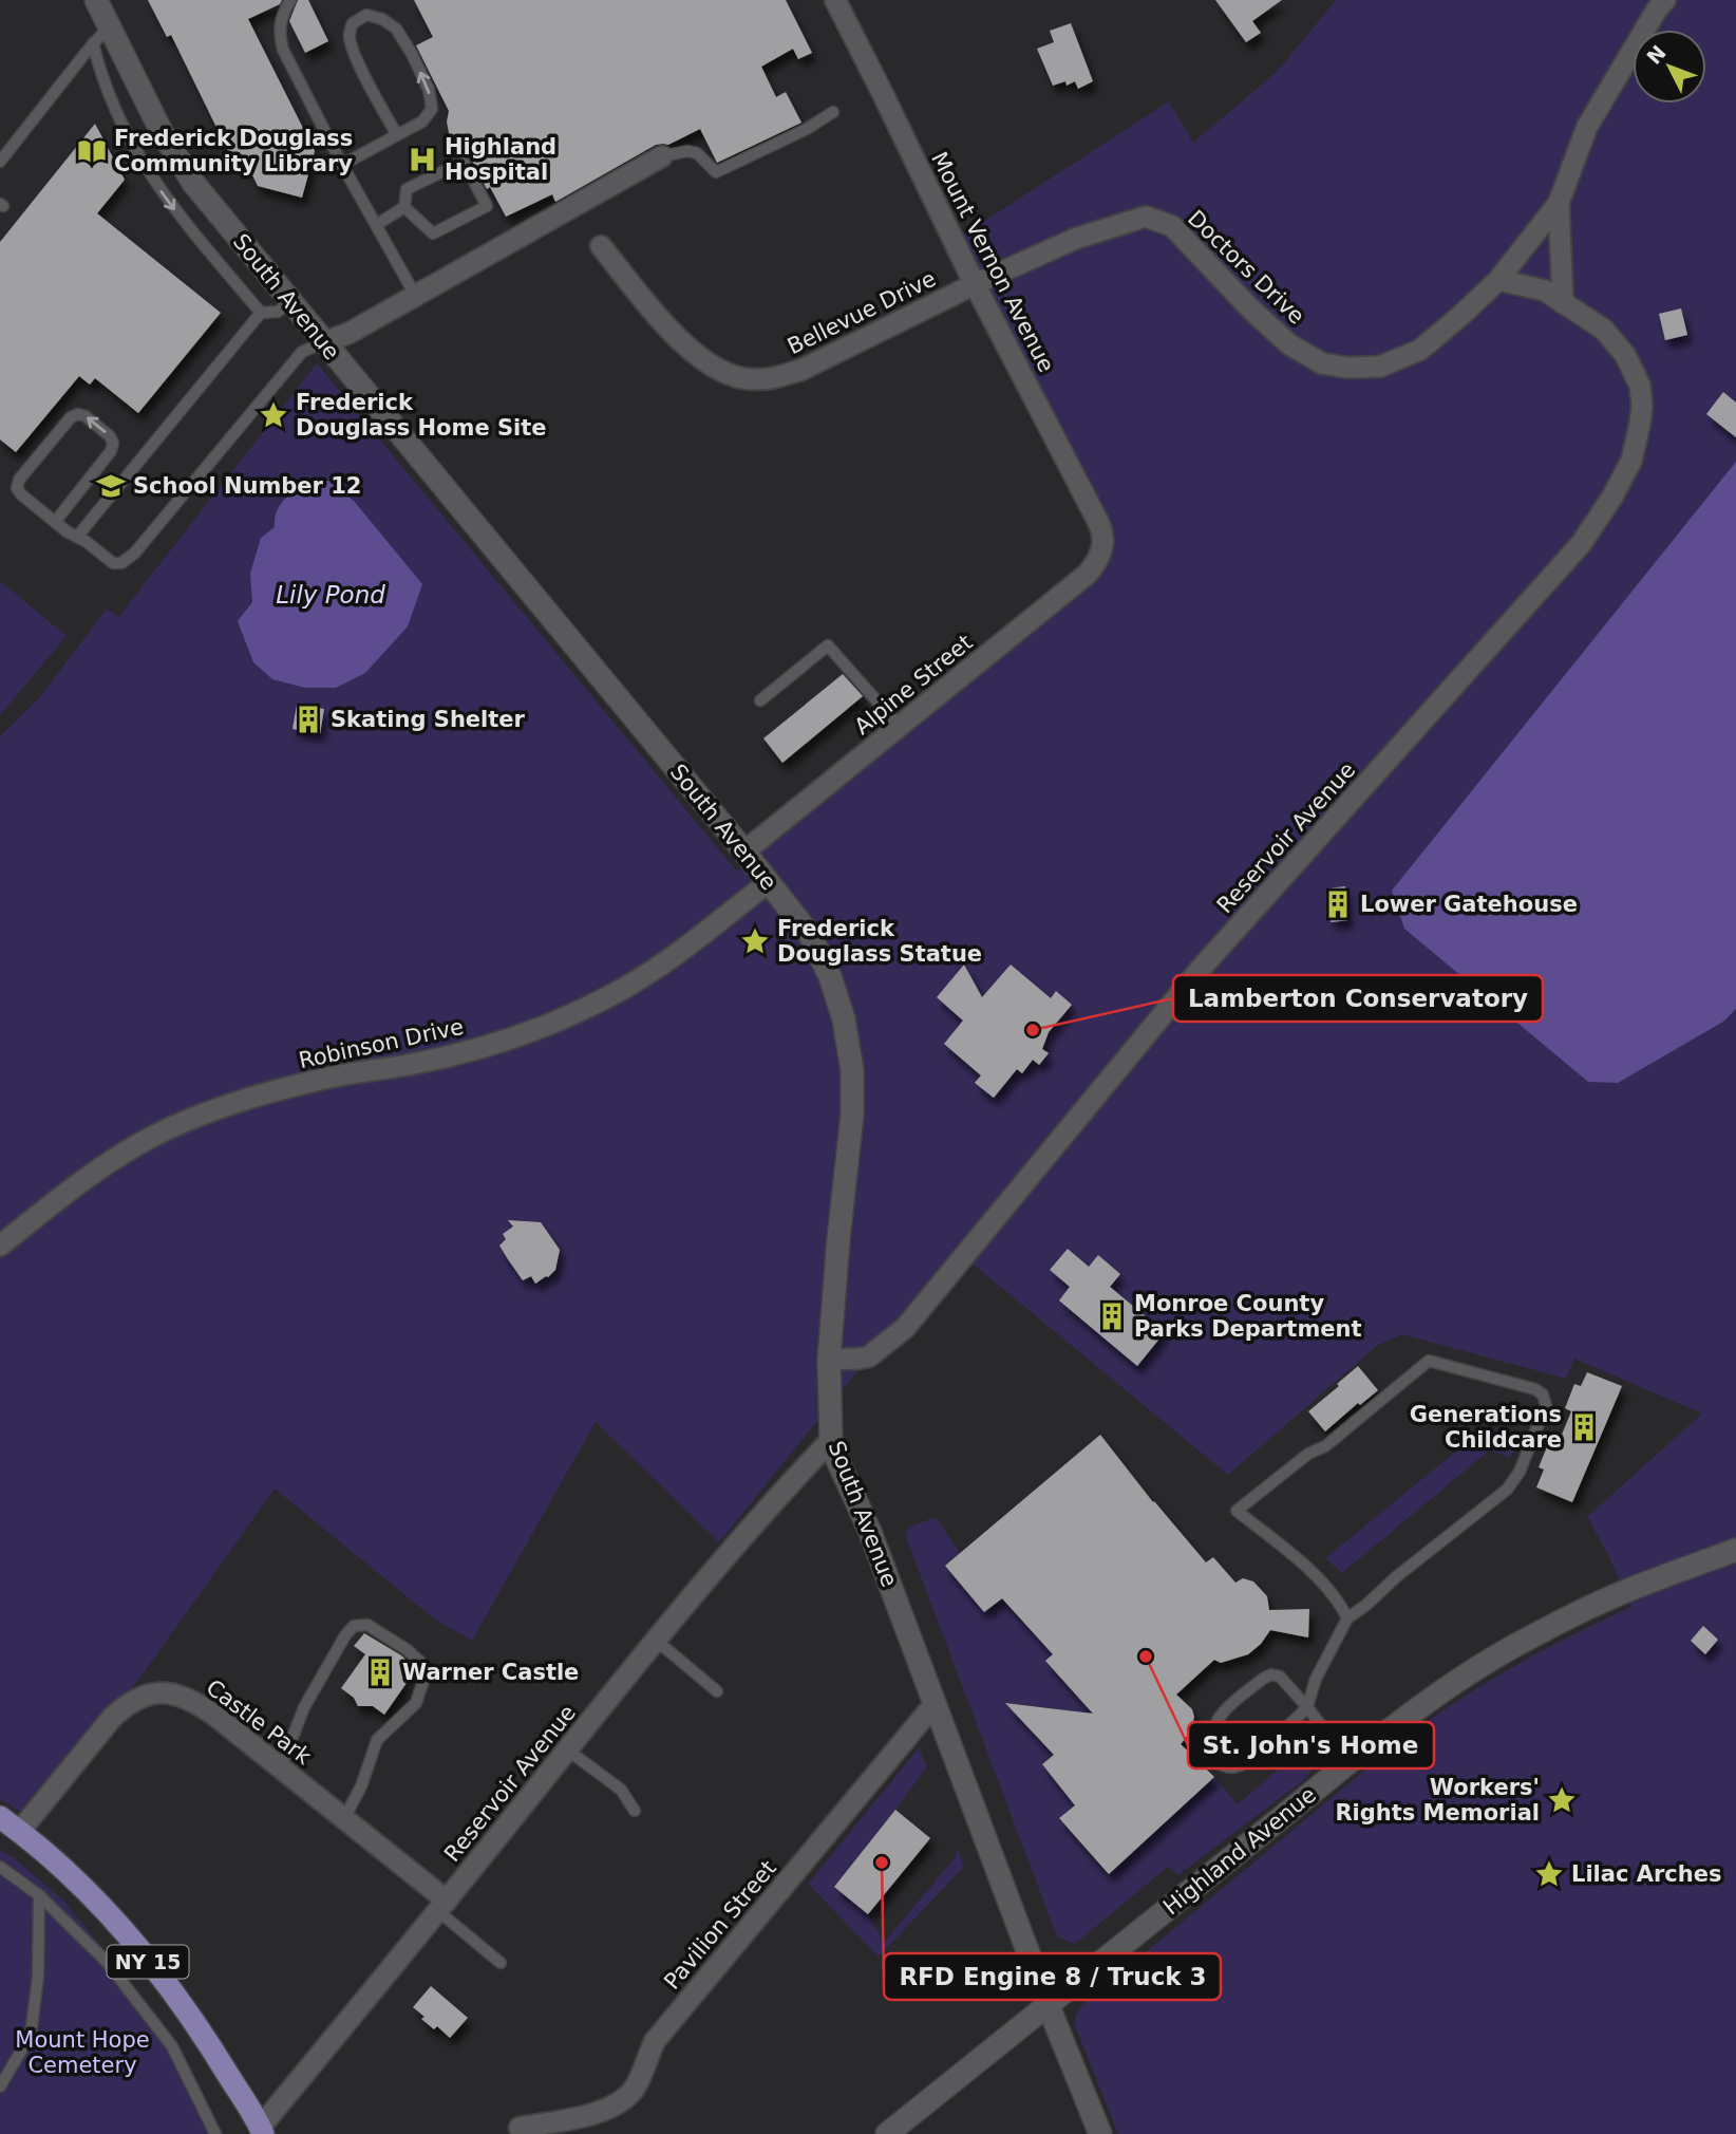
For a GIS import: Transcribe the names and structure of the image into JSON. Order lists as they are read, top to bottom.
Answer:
{
  "streets": {
    "main road": ["South Avenue", "Highland Avenue", "NY 15"],
    "street": [
      "Mount Vernon Avenue",
      "Doctors Drive",
      "Bellevue Drive",
      "Alpine Street",
      "Reservoir Avenue",
      "Robinson Drive",
      "Castle Park",
      "Pavilion Street"
    ]
  },
  "crossings": [
    ["Mount Vernon Avenue", "Doctors Drive"],
    ["Mount Vernon Avenue", "Bellevue Drive"],
    ["Mount Vernon Avenue", "Alpine Street"],
    ["Doctors Drive", "Bellevue Drive"],
    ["Doctors Drive", "Reservoir Avenue"],
    ["South Avenue", "Alpine Street"],
    ["South Avenue", "Reservoir Avenue"],
    ["South Avenue", "Robinson Drive"],
    ["South Avenue", "Highland Avenue"],
    ["South Avenue", "Pavilion Street"],
    ["Reservoir Avenue", "Castle Park"],
    ["Reservoir Avenue", "NY 15"],
    ["Castle Park", "NY 15"]
  ],
  "water": ["Lily Pond"],
  "parks": ["Mount Hope Cemetery"],
  "places": {
    "library": ["Frederick Douglass Community Library"],
    "hospital": ["Highland Hospital"],
    "place": [
      "Frederick Douglass Home Site",
      "Frederick Douglass Statue",
      "Workers' Rights Memorial",
      "Lilac Arches"
    ],
    "school or university": ["School Number 12"],
    "building": [
      "Skating Shelter",
      "Lower Gatehouse",
      "Monroe County Parks Department",
      "Generations Childcare",
      "Warner Castle"
    ],
    "other": ["Lamberton Conservatory", "St. John's Home", "RFD Engine 8 / Truck 3"]
  },
  "north": "top left"
}
